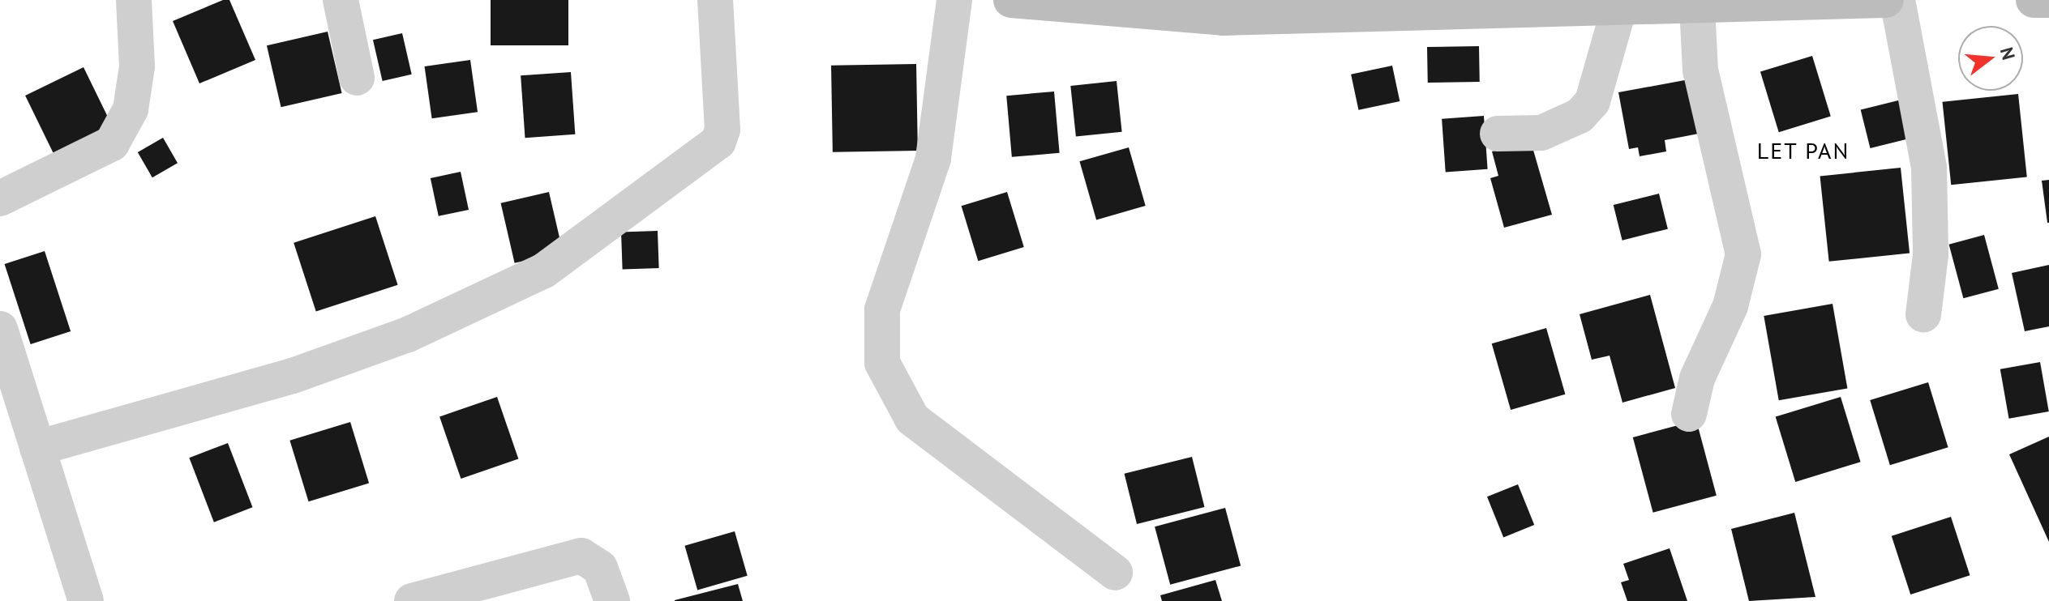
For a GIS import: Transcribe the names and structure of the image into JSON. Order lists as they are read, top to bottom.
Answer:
{
  "districts": ["LET PAN"],
  "north": "right"
}
